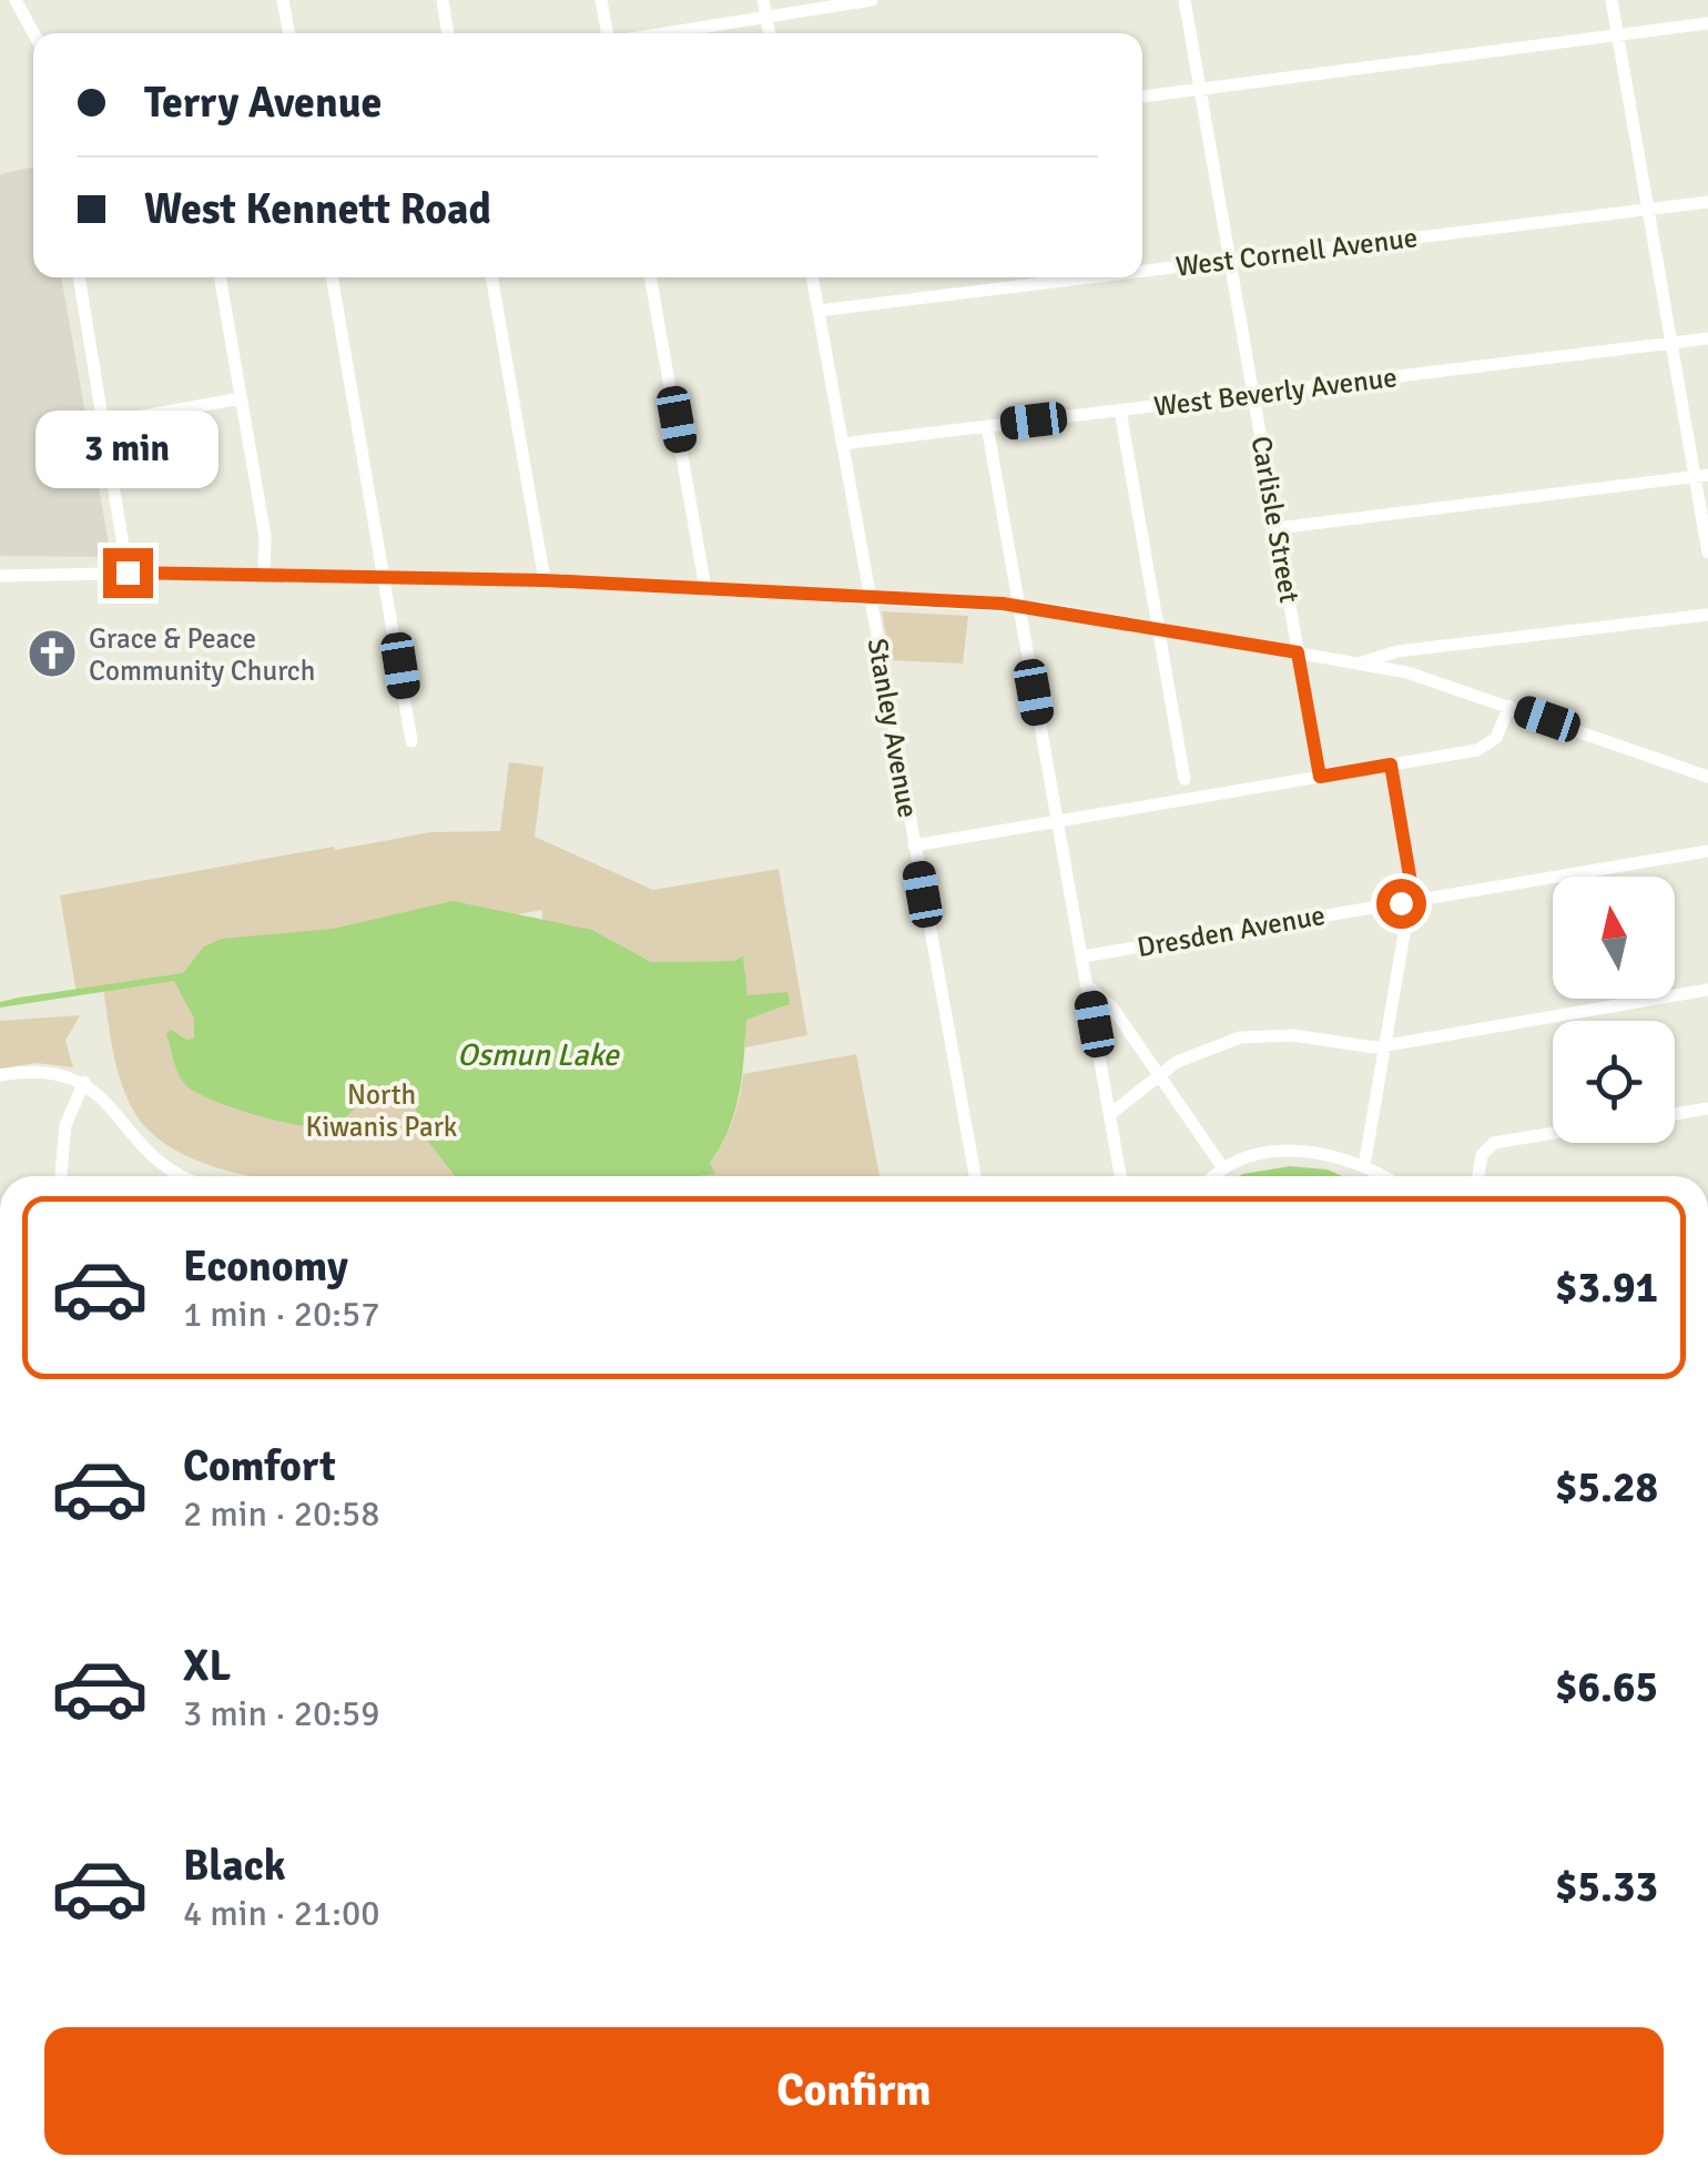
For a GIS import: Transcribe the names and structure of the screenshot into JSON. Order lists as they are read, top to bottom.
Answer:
{
  "streets": {
    "street": [
      "West Cornell Avenue",
      "West Beverly Avenue",
      "Carlisle Street",
      "Stanley Avenue",
      "Dresden Avenue"
    ]
  },
  "crossings": [
    ["West Cornell Avenue", "Carlisle Street"],
    ["West Cornell Avenue", "Stanley Avenue"],
    ["West Beverly Avenue", "Carlisle Street"],
    ["West Beverly Avenue", "Stanley Avenue"]
  ],
  "water": ["Osmun Lake"],
  "parks": ["North Kiwanis Park"],
  "places": {
    "church": ["Grace & Peace Community Church"]
  },
  "north": "top",
  "page": {
    "banner": ["Terry Avenue", "West Kennett Road"],
    "bubble": "3 min",
    "list": [
      {
        "name": "Economy",
        "note": "1 min · 20:57",
        "value": "$3.91"
      },
      {
        "name": "Comfort",
        "note": "2 min · 20:58",
        "value": "$5.28"
      },
      {
        "name": "XL",
        "note": "3 min · 20:59",
        "value": "$6.65"
      },
      {
        "name": "Black",
        "note": "4 min · 21:00",
        "value": "$5.33"
      }
    ],
    "buttons": "Confirm"
  }
}
